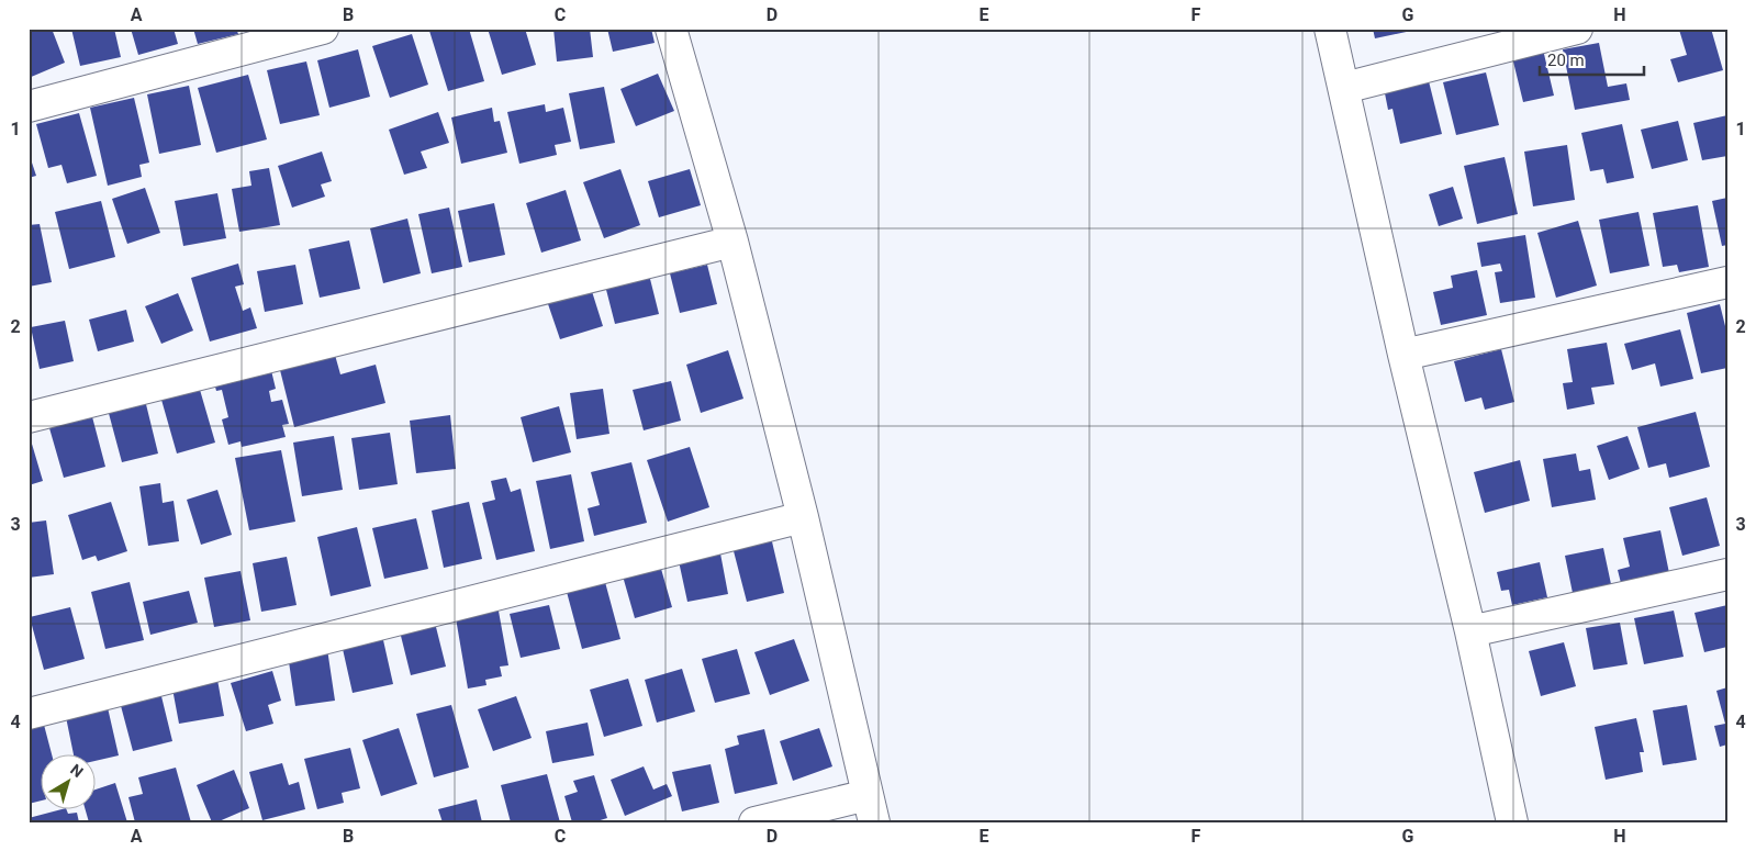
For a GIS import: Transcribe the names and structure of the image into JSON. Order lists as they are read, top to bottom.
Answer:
{
  "scale_bar": "20 m",
  "north": "top right",
  "grid": {
    "columns": [
      "A",
      "B",
      "C",
      "D",
      "E",
      "F",
      "G",
      "H"
    ],
    "rows": [
      "1",
      "2",
      "3",
      "4"
    ]
  }
}
